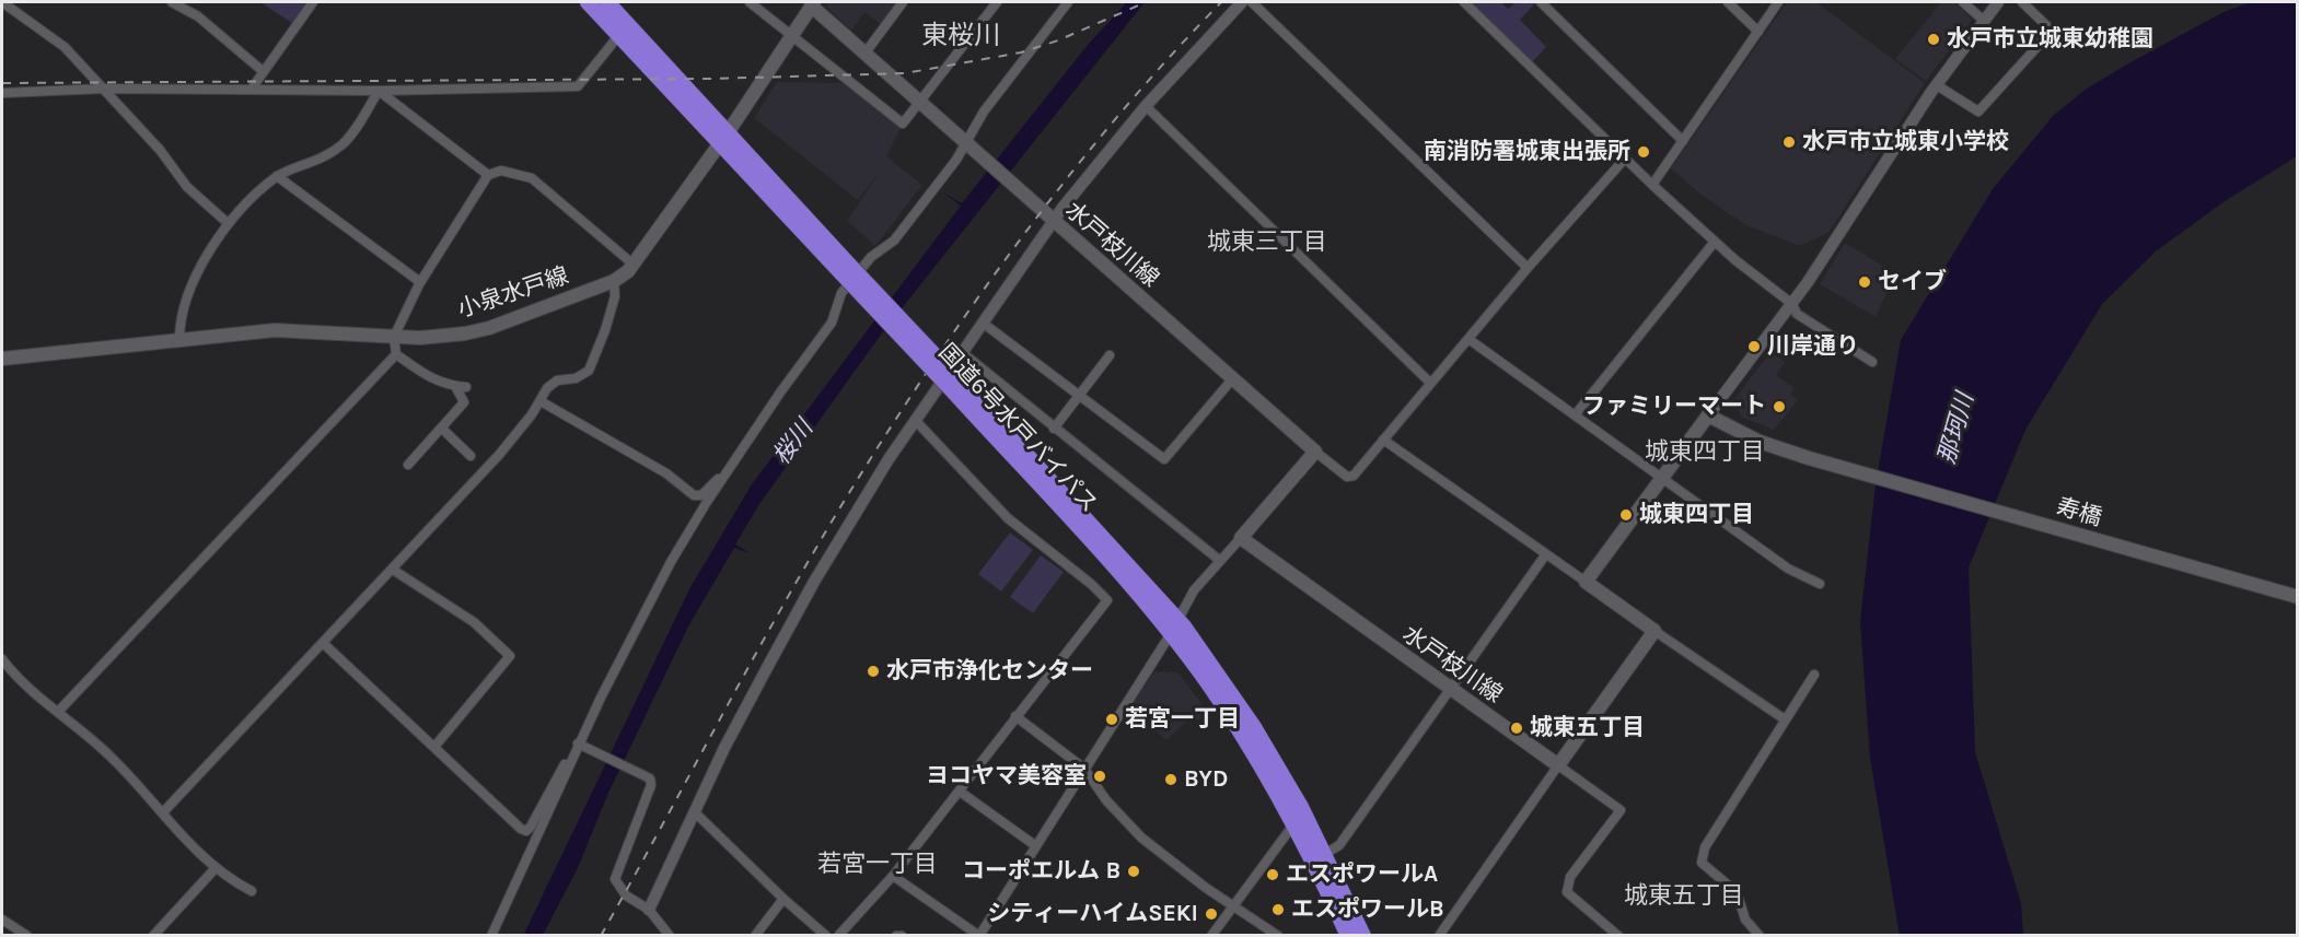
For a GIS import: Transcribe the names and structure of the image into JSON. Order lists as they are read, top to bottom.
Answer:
{
  "streets": {
    "highway": ["国道6号水戸バイパス"],
    "main road": ["水戸枝川線", "小泉水戸線", "寿橋"]
  },
  "crossings": [
    ["小泉水戸線", "国道6号水戸バイパス"]
  ],
  "districts": [
    "東桜川",
    "城東三丁目",
    "城東四丁目",
    "若宮一丁目",
    "城東五丁目"
  ],
  "water": ["那珂川", "桜川"],
  "places": [
    "水戸市立城東幼稚園",
    "水戸市立城東小学校",
    "南消防署城東出張所",
    "セイブ",
    "川岸通り",
    "ファミリーマート",
    "城東四丁目",
    "水戸市浄化センター",
    "若宮一丁目",
    "城東五丁目",
    "ヨコヤマ美容室",
    "BYD",
    "コーポエルム B",
    "エスポワールA",
    "エスポワールB",
    "シティーハイムSEKI"
  ]
}
